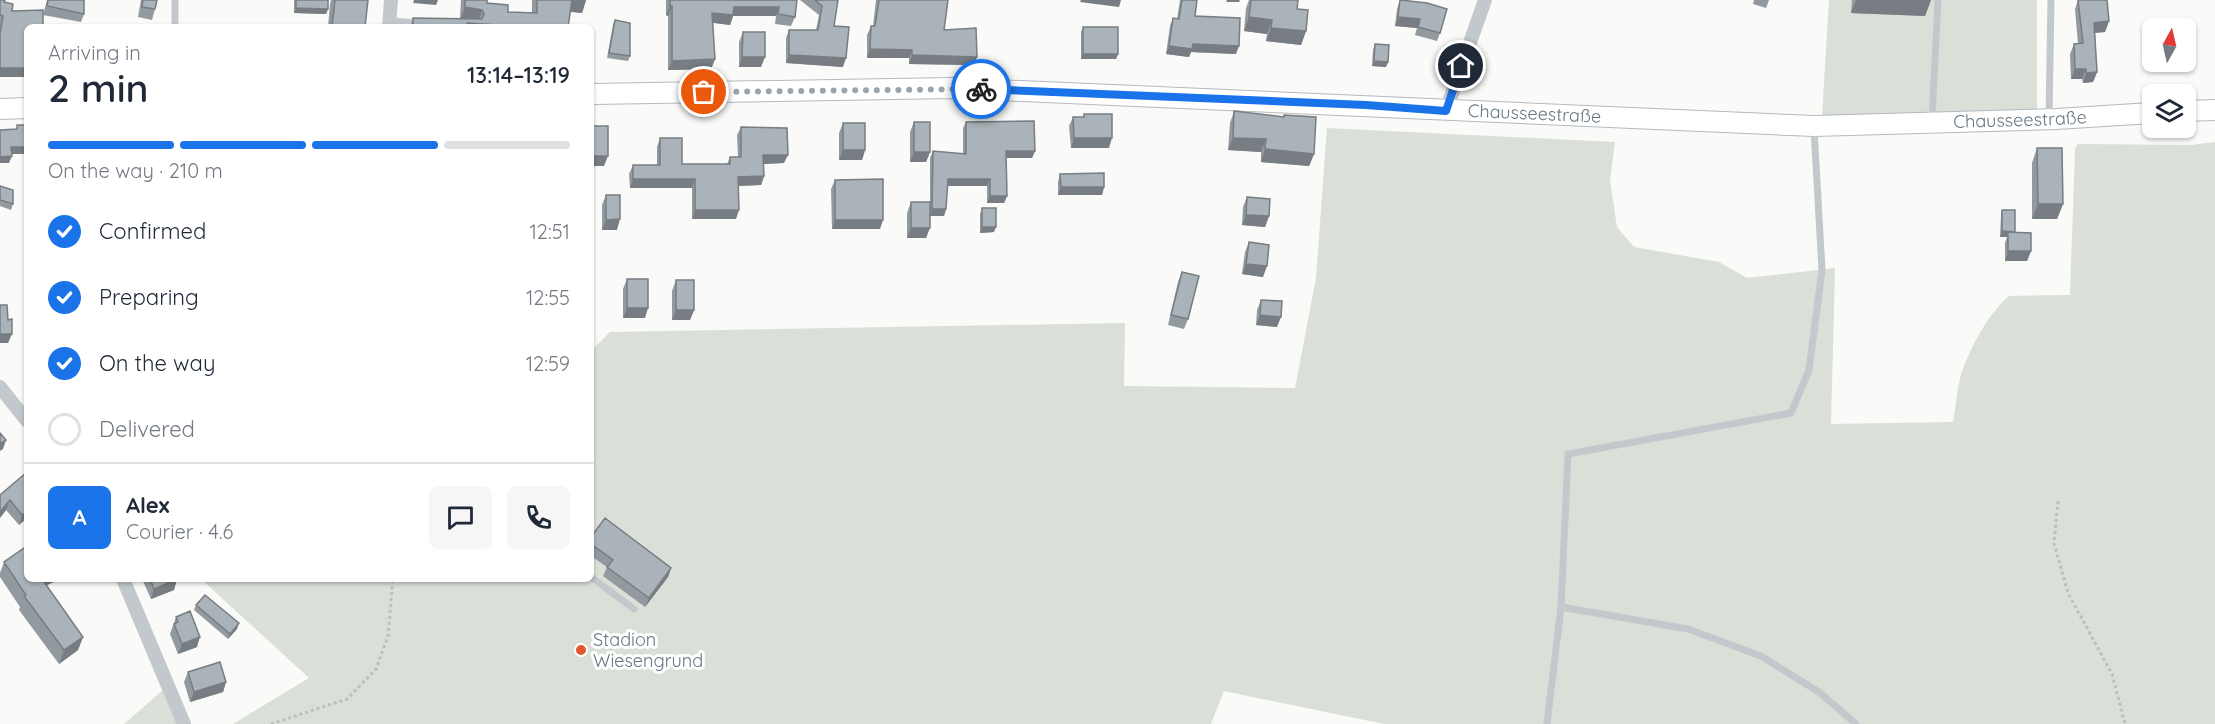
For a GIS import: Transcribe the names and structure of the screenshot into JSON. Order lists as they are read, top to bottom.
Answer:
{
  "streets": {
    "main road": ["Chausseestraße"]
  },
  "places": ["Stadion Wiesengrund"],
  "north": "top",
  "page": {
    "heading": ["2 min", "Arriving in", "13:14–13:19"],
    "panel": ["Alex", "Courier · 4.6"],
    "bar": "On the way · 210 m",
    "list": [
      ["Confirmed", "12:51"],
      ["Preparing", "12:55"],
      ["On the way", "12:59"],
      "Delivered"
    ],
    "round": "A"
  }
}
